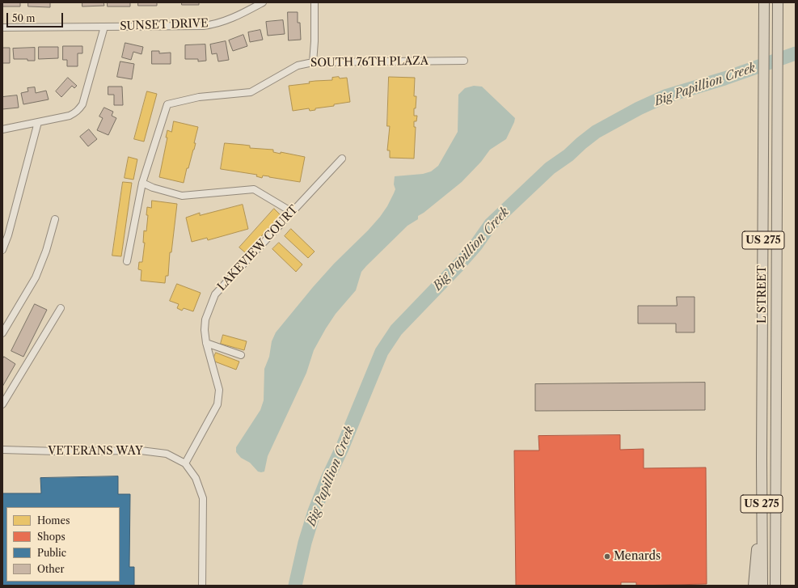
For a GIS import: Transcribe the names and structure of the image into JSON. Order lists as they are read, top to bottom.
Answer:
{
  "streets": {
    "main road": ["US 275", "L STREET"],
    "street": [
      "SUNSET DRIVE",
      "SOUTH 76TH PLAZA",
      "LAKEVIEW COURT",
      "VETERANS WAY"
    ]
  },
  "crossings": [
    ["LAKEVIEW COURT", "VETERANS WAY"]
  ],
  "water": ["Big Papillion Creek"],
  "places": ["Menards"],
  "legend": [
    "Homes",
    "Shops",
    "Public",
    "Other"
  ],
  "scale_bar": "50 m"
}
